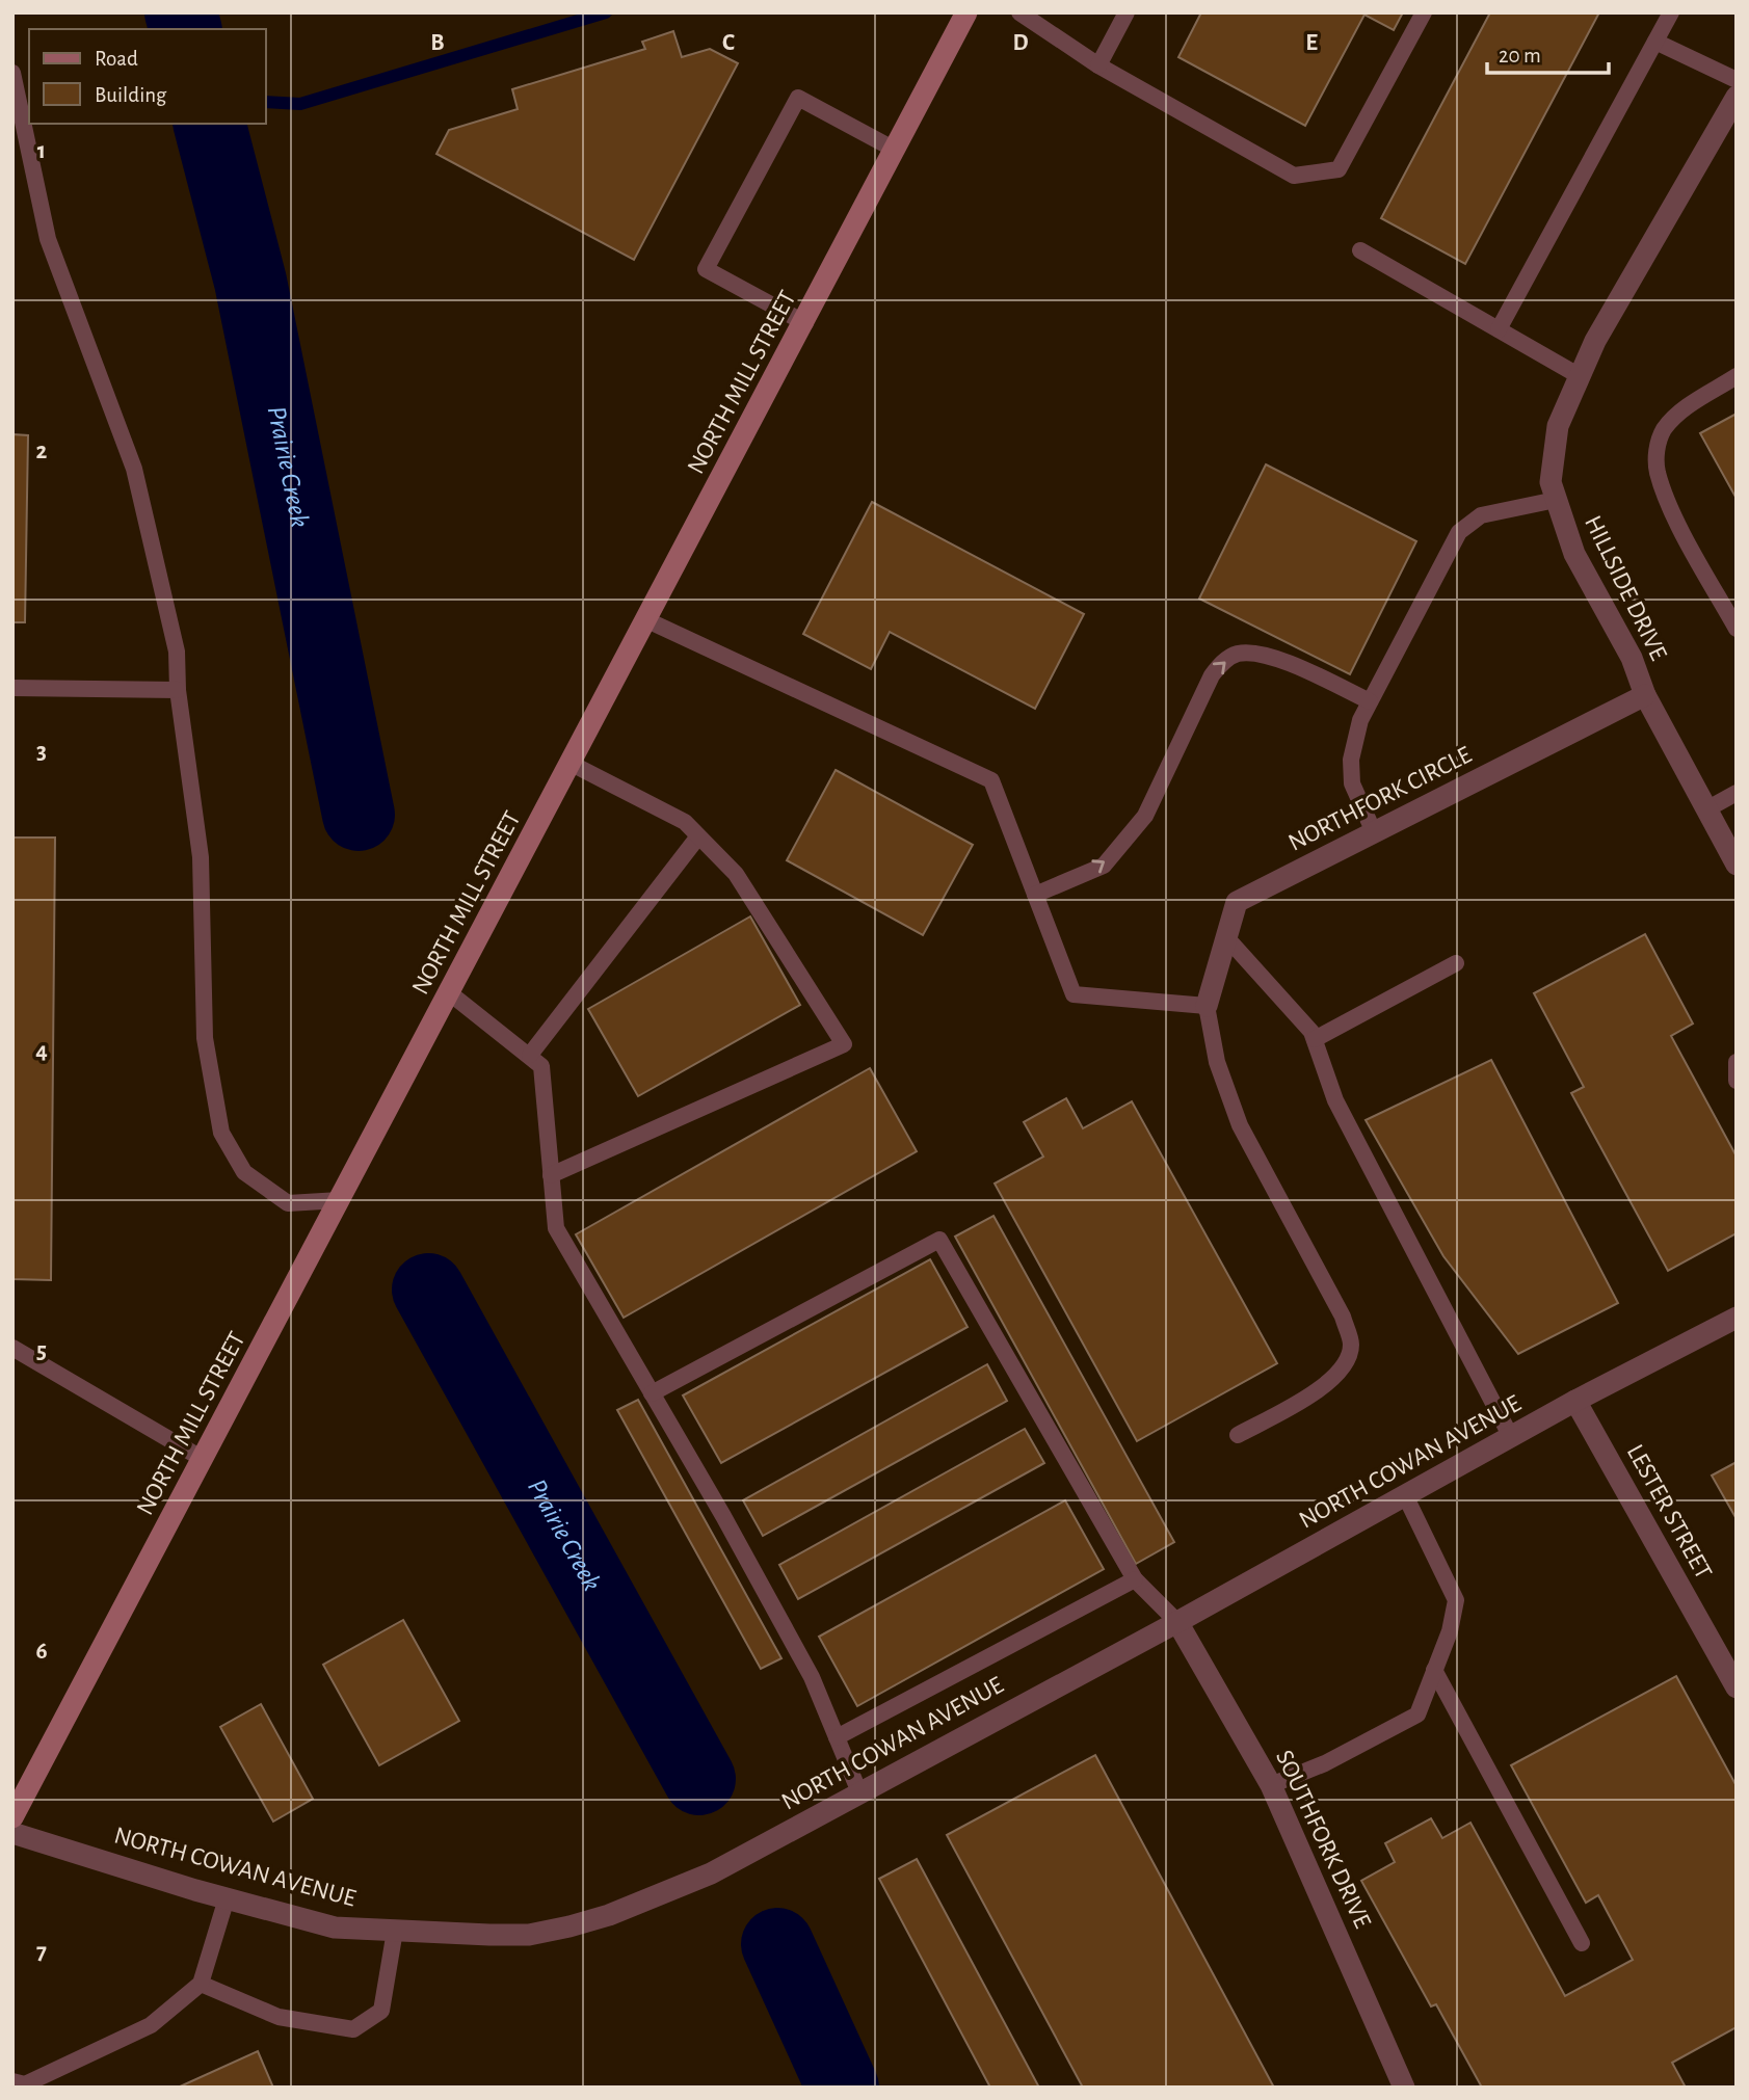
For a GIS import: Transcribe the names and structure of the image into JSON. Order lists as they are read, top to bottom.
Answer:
{
  "streets": {
    "main road": ["NORTH MILL STREET"],
    "street": [
      "HILLSIDE DRIVE",
      "NORTHFORK CIRCLE",
      "NORTH COWAN AVENUE",
      "LESTER STREET",
      "SOUTHFORK DRIVE"
    ]
  },
  "crossings": [
    ["HILLSIDE DRIVE", "NORTHFORK CIRCLE"],
    ["NORTH COWAN AVENUE", "LESTER STREET"],
    ["NORTH COWAN AVENUE", "SOUTHFORK DRIVE"]
  ],
  "water": ["Prairie Creek"],
  "legend": ["Road", "Building"],
  "scale_bar": "20 m",
  "grid": {
    "columns": [
      "B",
      "C",
      "D",
      "E"
    ],
    "rows": [
      "1",
      "2",
      "3",
      "4",
      "5",
      "6",
      "7"
    ]
  }
}
